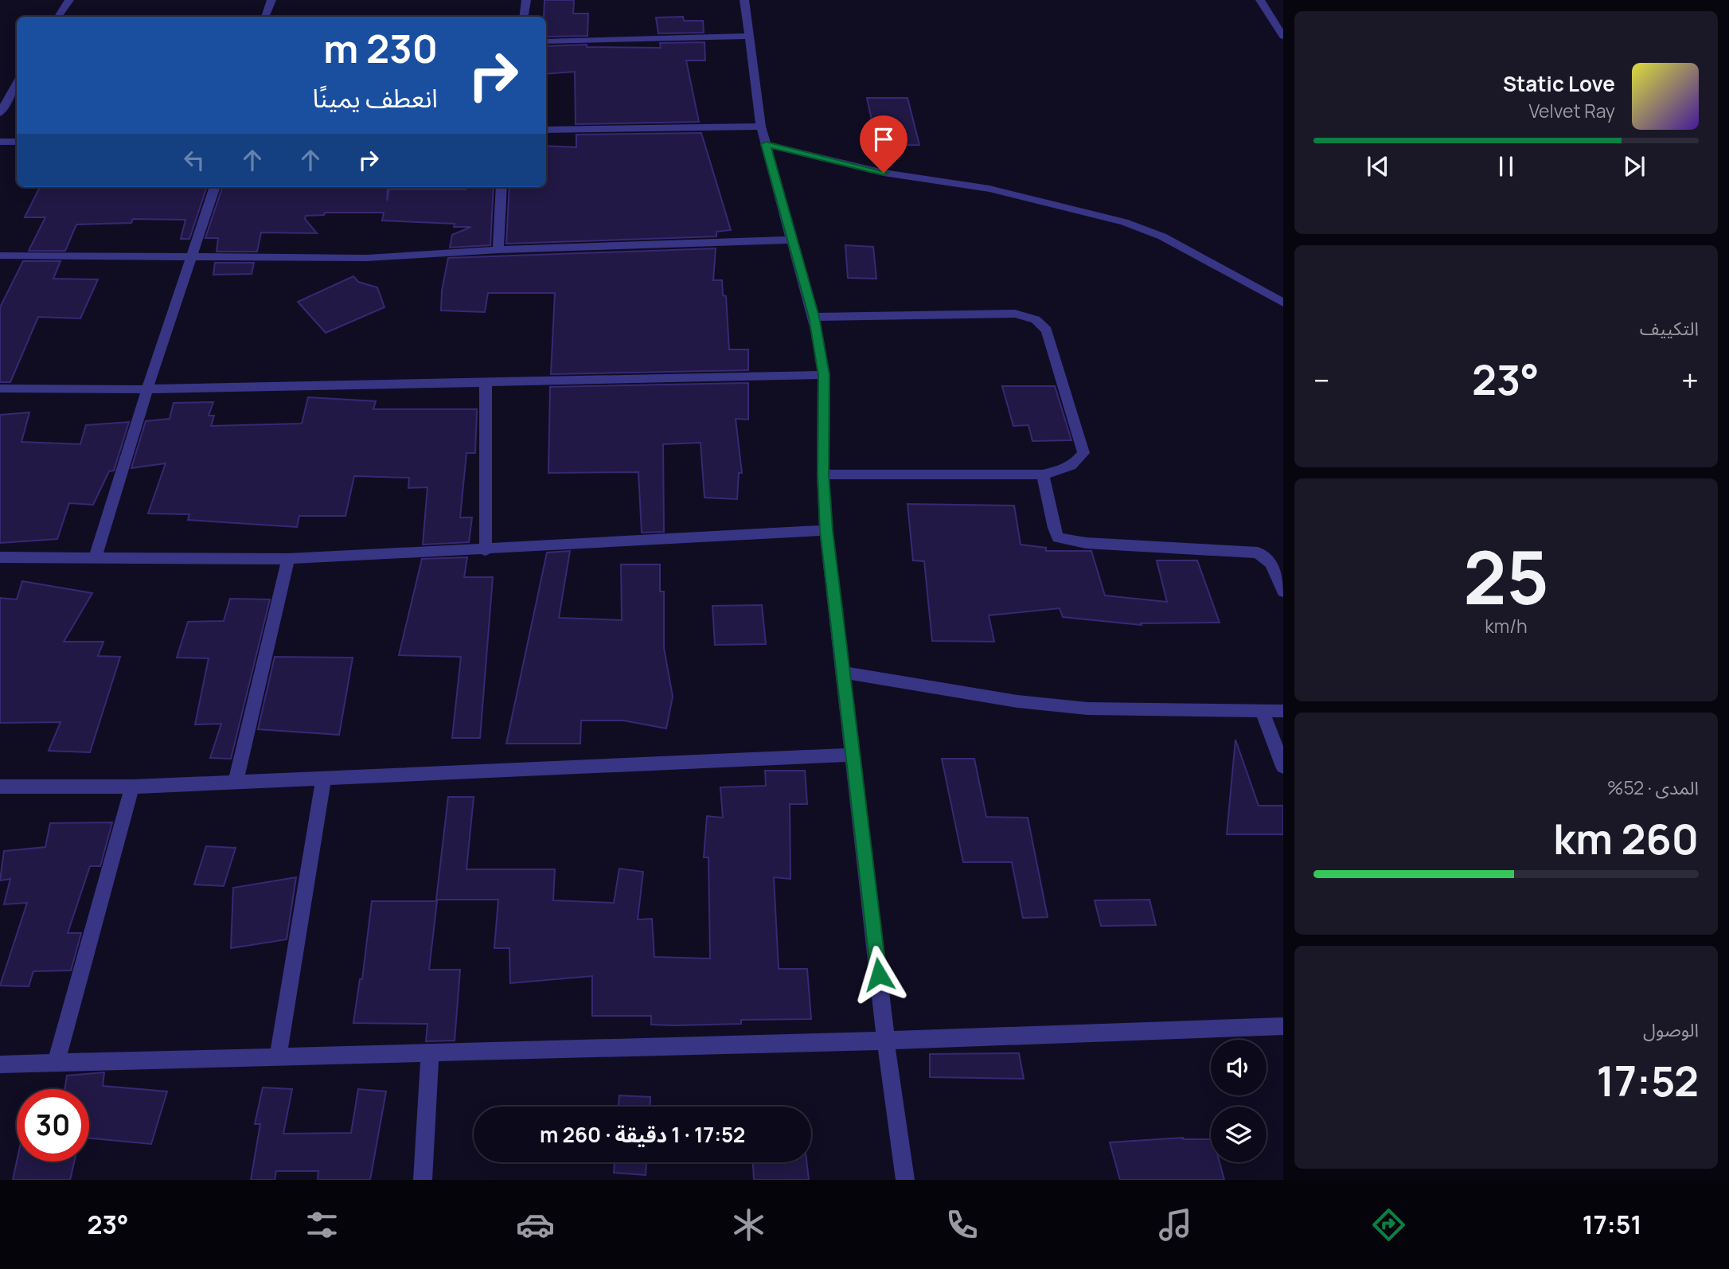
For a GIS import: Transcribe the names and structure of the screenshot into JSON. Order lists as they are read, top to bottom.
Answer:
{
  "page": {
    "turn": ["230 m", "انعطف يمينًا"],
    "song": ["Static Love", "Velvet Ray"],
    "tile": [
      "التكييف",
      ["25", "km/h"],
      ["المدى · 52%", "260 km"],
      ["الوصول", "17:52"]
    ],
    "heat": ["−", "23°", "+"],
    "limit": "30",
    "trip": "17:52 · 1 دقيقة · 260 m",
    "tabs": ["17:51", "23°"]
  }
}
